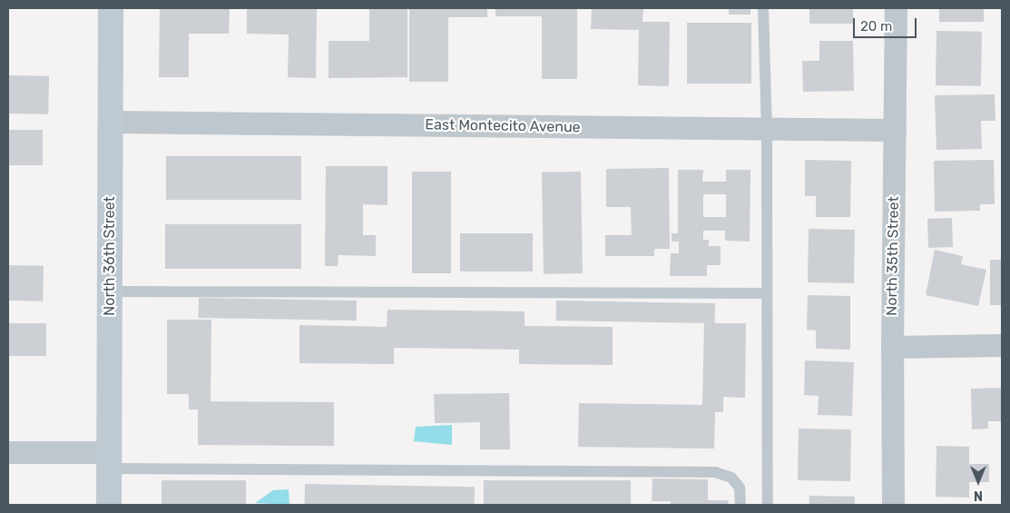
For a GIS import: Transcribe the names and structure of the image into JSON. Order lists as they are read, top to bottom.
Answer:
{
  "streets": {
    "main road": ["North 36th Street"],
    "street": ["East Montecito Avenue", "North 35th Street"]
  },
  "crossings": [
    ["East Montecito Avenue", "North 36th Street"],
    ["East Montecito Avenue", "North 35th Street"]
  ],
  "scale_bar": "20 m",
  "north": "bottom"
}
